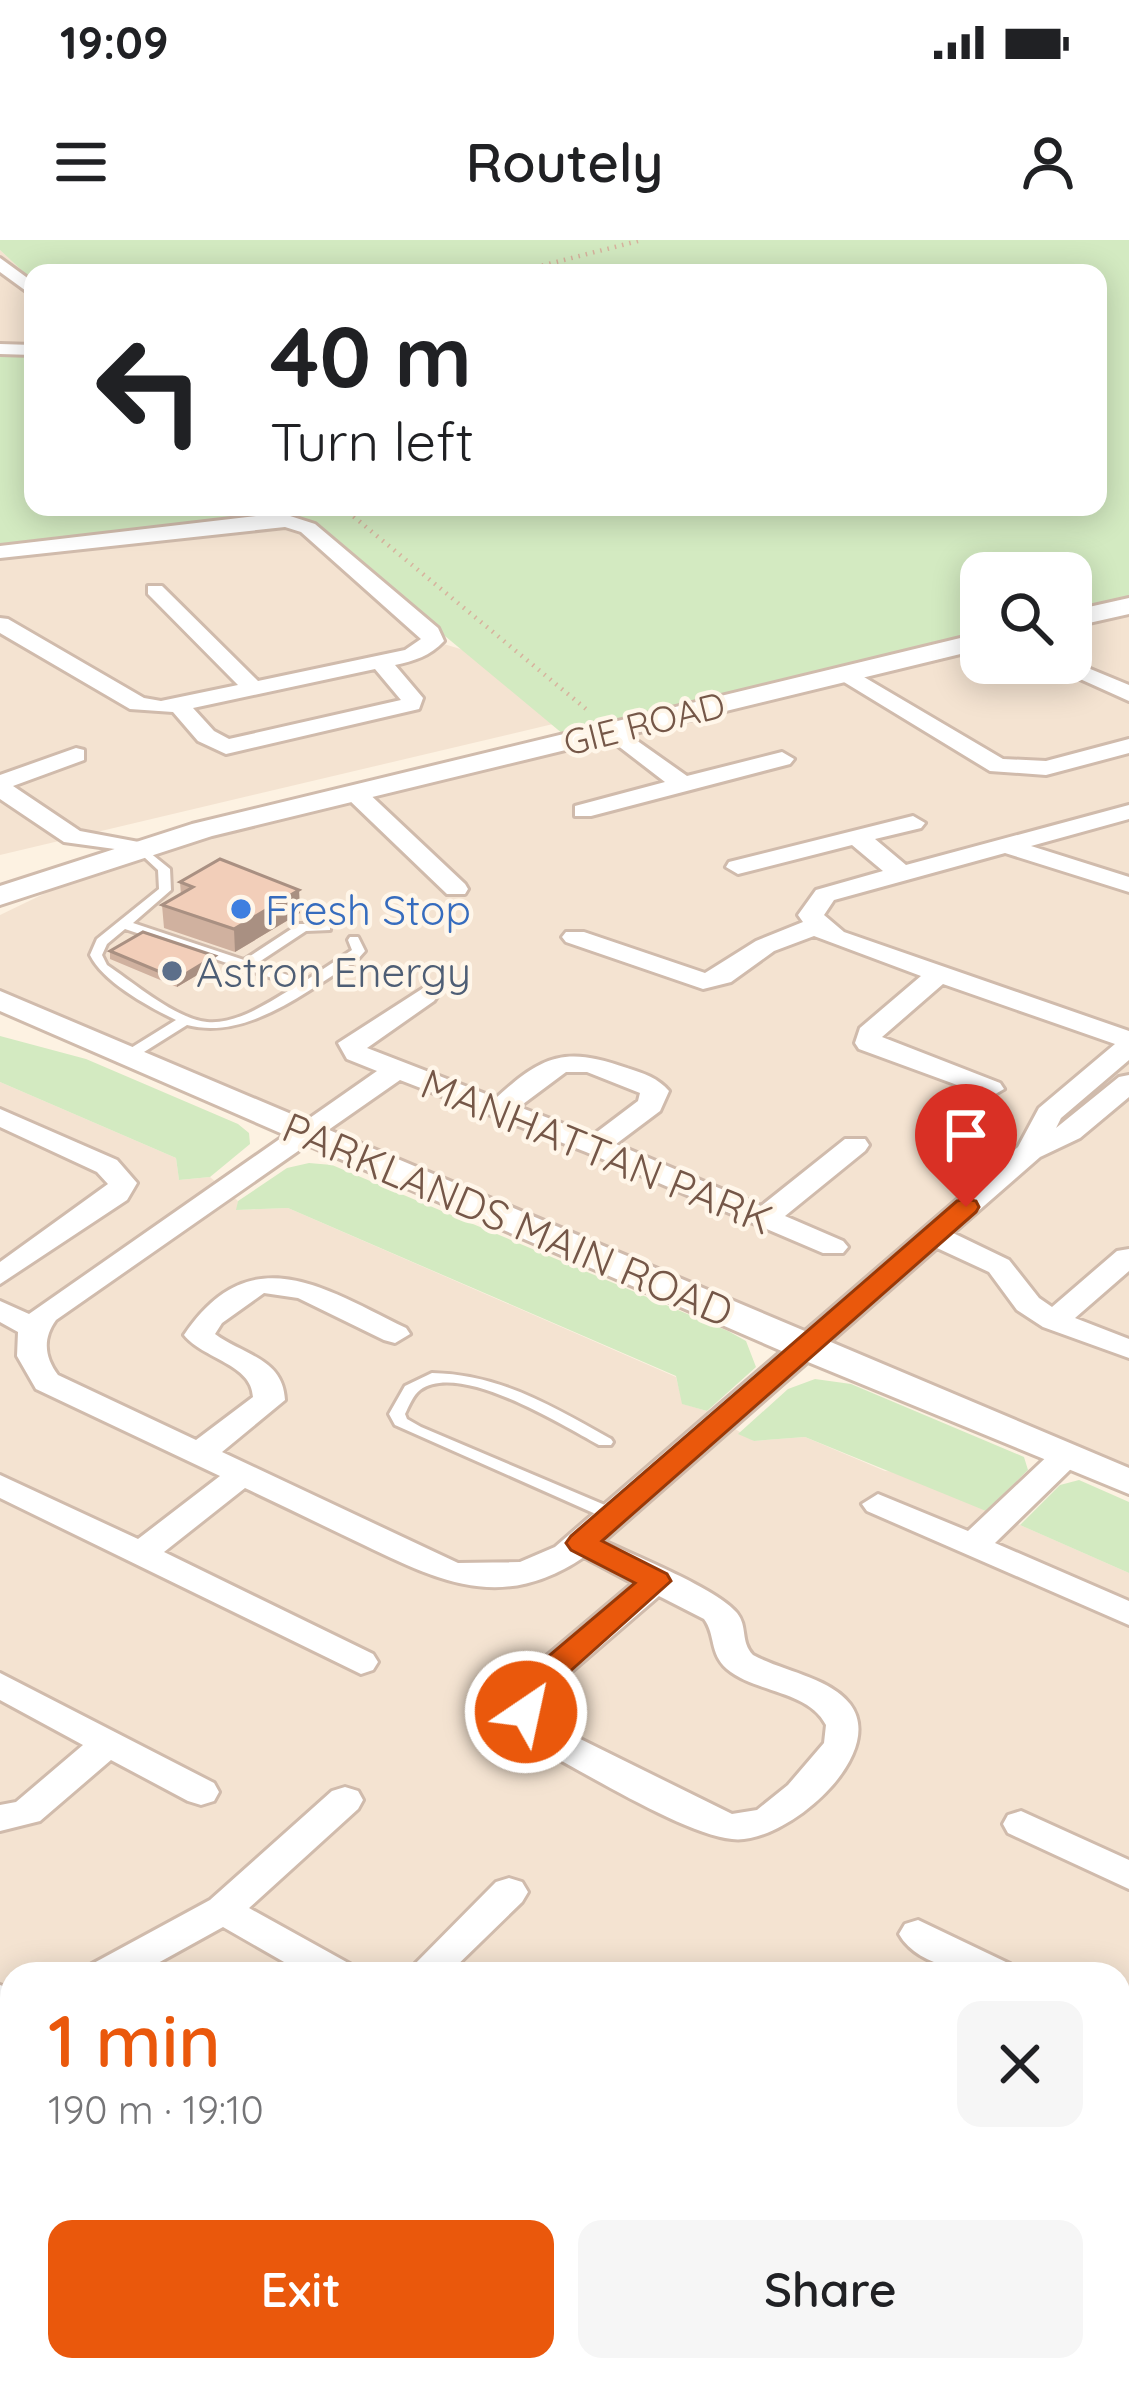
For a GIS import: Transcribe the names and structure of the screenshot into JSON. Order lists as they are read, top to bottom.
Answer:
{
  "streets": {
    "street": ["GIE ROAD", "MANHATTAN PARK", "PARKLANDS MAIN ROAD"]
  },
  "crossings": [
    ["MANHATTAN PARK", "PARKLANDS MAIN ROAD"]
  ],
  "places": ["Fresh Stop", "Astron Energy"],
  "page": {
    "status": "19:09",
    "header": "Routely",
    "turn": ["40 m", "Turn left"],
    "heading": ["1 min", "190 m · 19:10"],
    "buttons": ["Exit", "Share"]
  }
}
